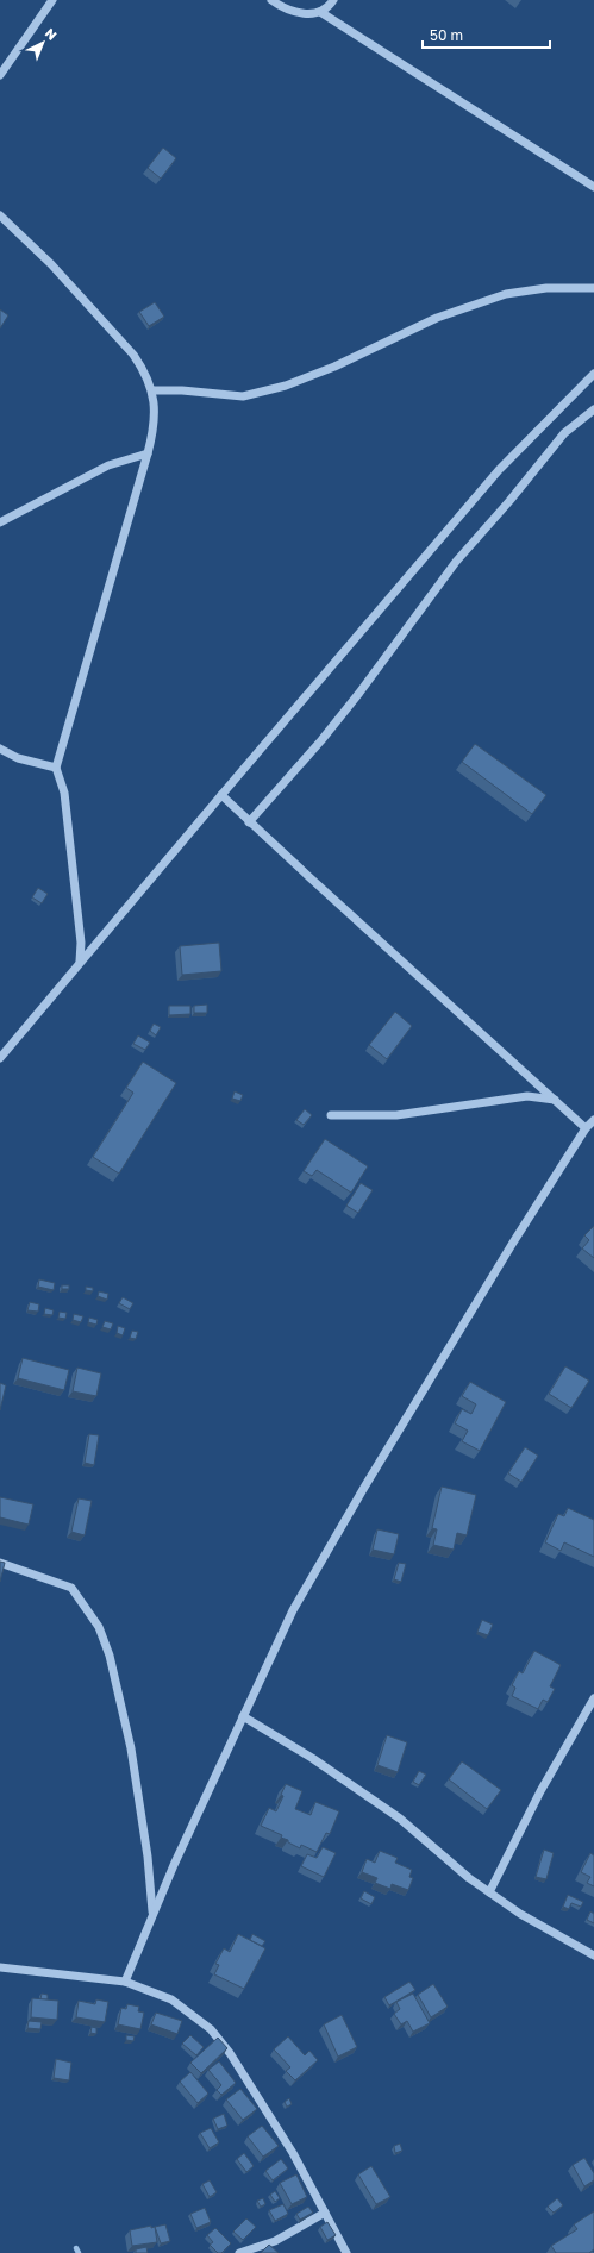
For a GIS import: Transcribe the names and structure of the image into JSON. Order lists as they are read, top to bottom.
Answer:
{
  "scale_bar": "50 m",
  "north": "top right"
}
